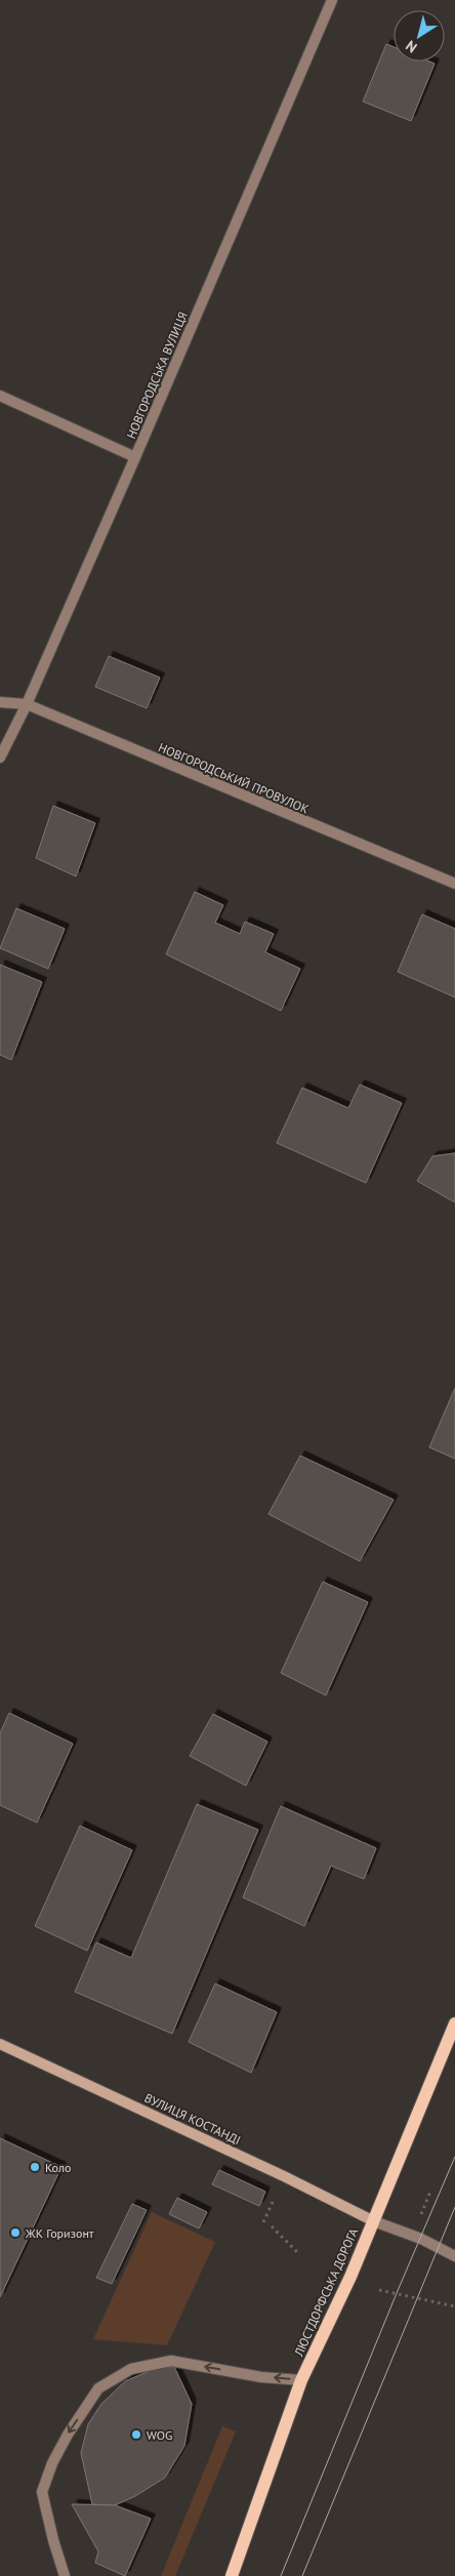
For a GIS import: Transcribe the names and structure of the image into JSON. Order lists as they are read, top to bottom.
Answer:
{
  "streets": {
    "main road": ["ЛЮСТДОРФСЬКА ДОРОГА"],
    "street": ["НОВГОРОДСЬКА ВУЛИЦЯ", "НОВГОРОДСЬКИЙ ПРОВУЛОК", "ВУЛИЦЯ КОСТАНДІ"]
  },
  "crossings": [
    ["НОВГОРОДСЬКА ВУЛИЦЯ", "НОВГОРОДСЬКИЙ ПРОВУЛОК"],
    ["ВУЛИЦЯ КОСТАНДІ", "ЛЮСТДОРФСЬКА ДОРОГА"]
  ],
  "places": ["Коло", "ЖК Горизонт", "WOG"],
  "north": "bottom left"
}
